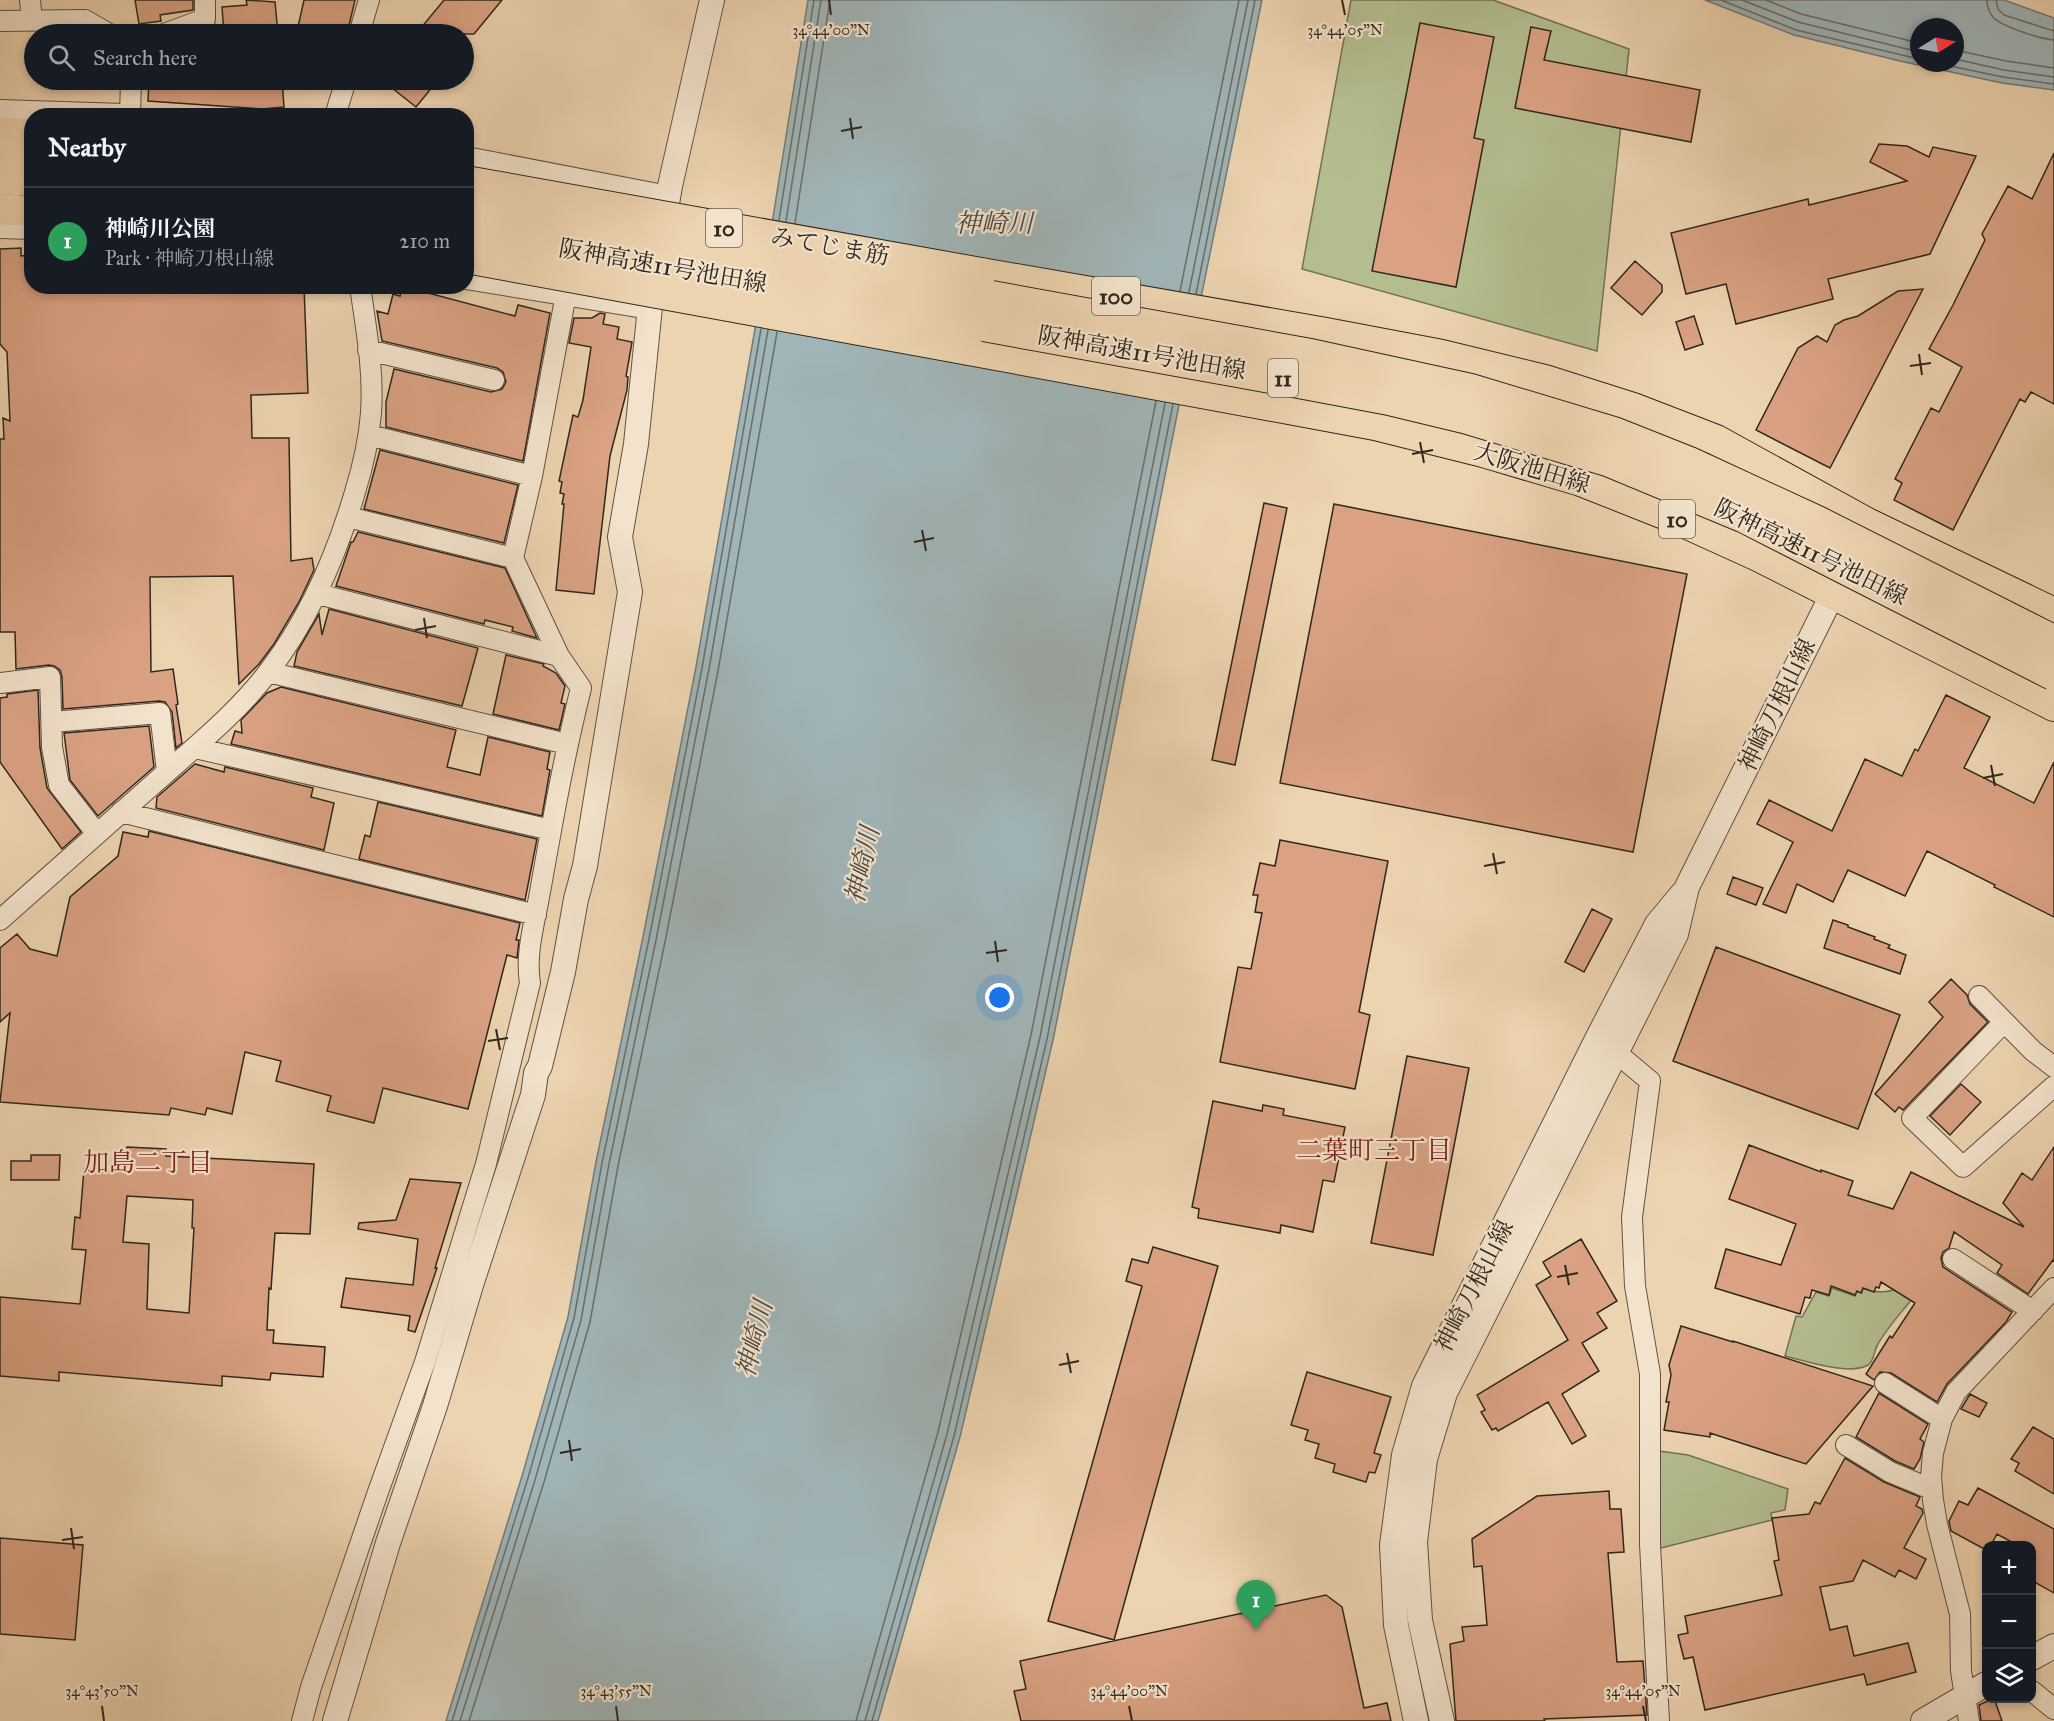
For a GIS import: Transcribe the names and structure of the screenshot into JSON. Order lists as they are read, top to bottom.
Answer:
{
  "streets": {
    "highway": ["阪神高速11号池田線", "11"],
    "main road": [
      "10",
      "みてじま筋",
      "100",
      "大阪池田線"
    ],
    "street": ["神崎刀根山線"]
  },
  "crossings": [
    ["みてじま筋", "100"],
    ["100", "神崎刀根山線"],
    ["大阪池田線", "神崎刀根山線"]
  ],
  "districts": ["二葉町三丁目", "加島二丁目"],
  "water": ["神崎川"],
  "north": "right",
  "page": {
    "search": "Search here",
    "heading": "Nearby",
    "list": [
      {
        "mark": "1",
        "name": "神崎川公園",
        "note": "Park · 神崎刀根山線",
        "value": "210 m"
      }
    ],
    "map_buttons": ["+", "−"],
    "pins": "1"
  },
  "coordinates": [
    "34°44'00\"N",
    "34°44'05\"N",
    "34°43'50\"N",
    "34°43'55\"N"
  ]
}
